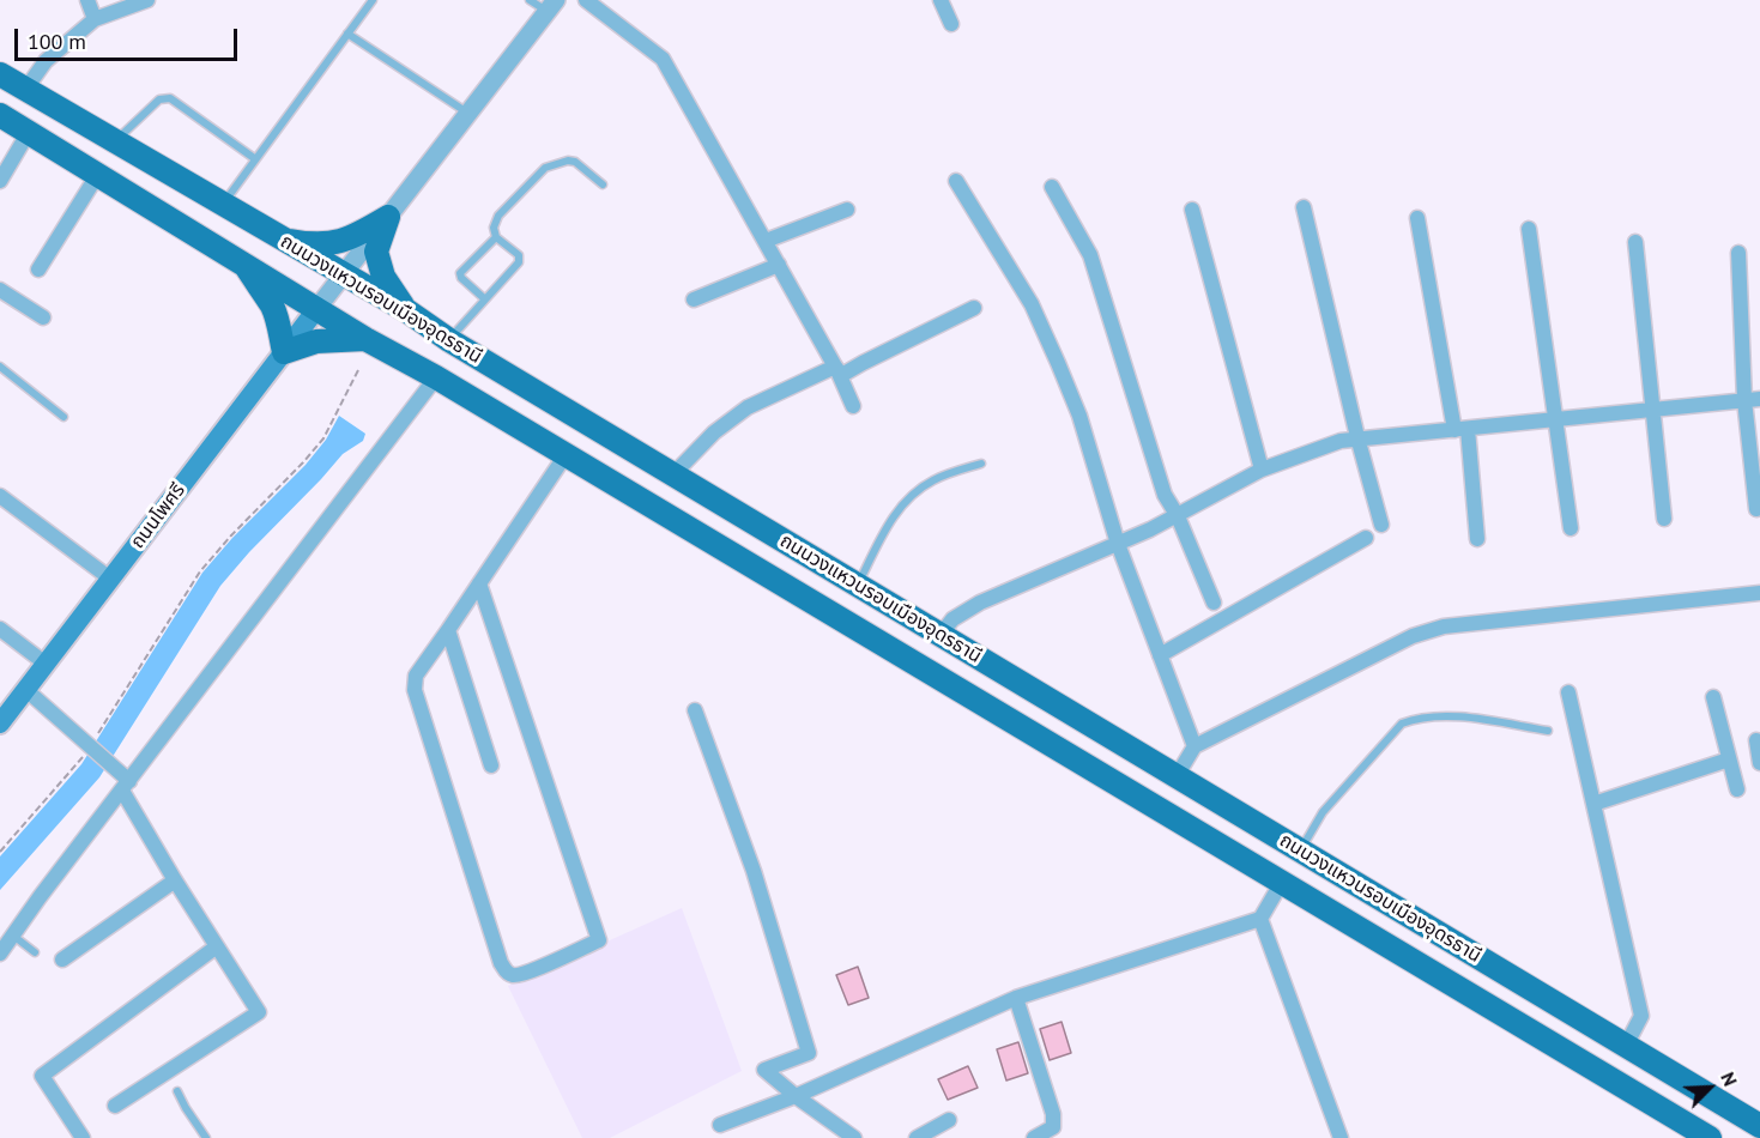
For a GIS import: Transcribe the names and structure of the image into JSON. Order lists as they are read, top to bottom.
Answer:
{
  "streets": {
    "main road": ["ถนนวงแหวนรอบเมืองอุดรธานี", "ถนนโพศรี"]
  },
  "crossings": [
    ["ถนนวงแหวนรอบเมืองอุดรธานี", "ถนนโพศรี"]
  ],
  "scale_bar": "100 m",
  "north": "top right"
}
